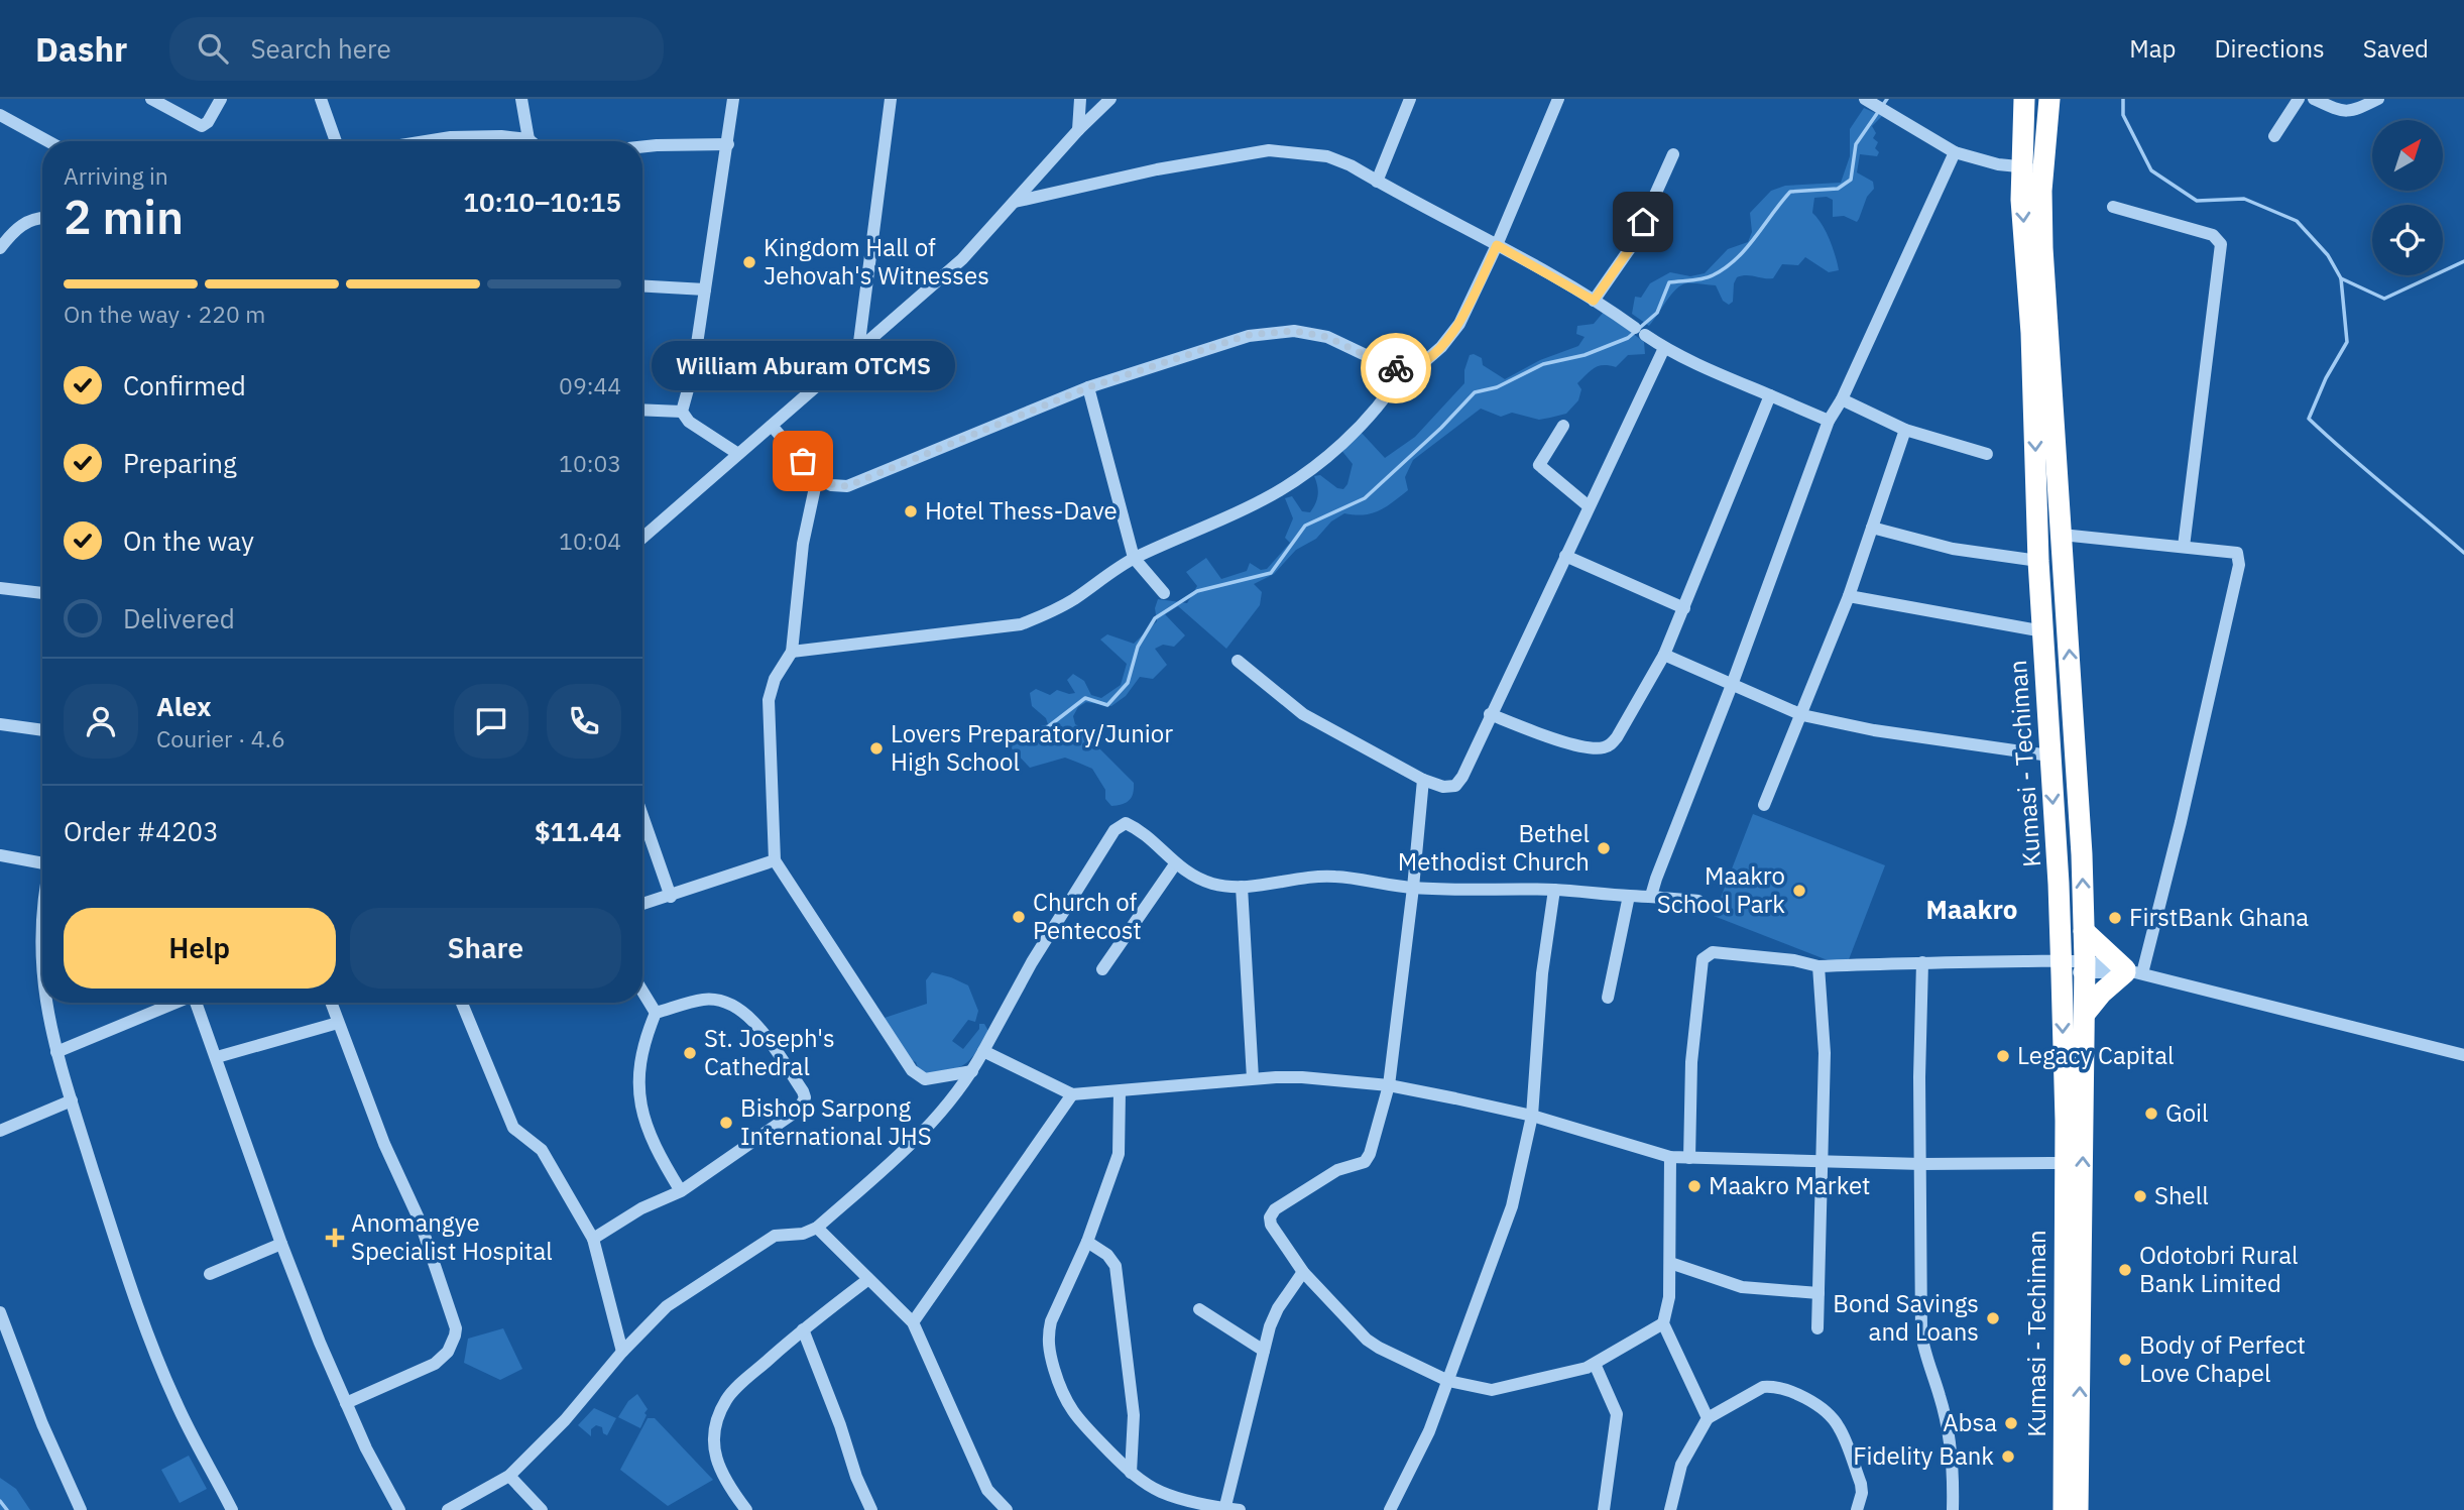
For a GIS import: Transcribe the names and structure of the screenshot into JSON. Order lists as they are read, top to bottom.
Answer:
{
  "streets": {
    "highway": ["Kumasi - Techiman"]
  },
  "districts": ["Maakro"],
  "places": {
    "other": [
      "Kingdom Hall of Jehovah's Witnesses",
      "William Aburam OTCMS",
      "Hotel Thess-Dave",
      "Lovers Preparatory/Junior High School",
      "Bethel Methodist Church",
      "Maakro School Park",
      "Church of Pentecost",
      "FirstBank Ghana",
      "St. Joseph's Cathedral",
      "Legacy Capital",
      "Goil",
      "Bishop Sarpong International JHS",
      "Maakro Market",
      "Shell",
      "Odotobri Rural Bank Limited",
      "Bond Savings and Loans",
      "Body of Perfect Love Chapel",
      "Absa",
      "Fidelity Bank"
    ],
    "health": ["Anomangye Specialist Hospital"]
  },
  "north": "top right",
  "page": {
    "header": "Dashr",
    "search": "Search here",
    "nav": ["Map", "Directions", "Saved"],
    "heading": ["2 min", "Arriving in", "10:10–10:15"],
    "panel": [
      "Alex",
      "Courier · 4.6",
      "Order #4203",
      "$11.44"
    ],
    "bar": "On the way · 220 m",
    "bubble": "William Aburam OTCMS",
    "list": [
      ["Confirmed", "09:44"],
      ["Preparing", "10:03"],
      ["On the way", "10:04"],
      "Delivered"
    ],
    "buttons": ["Help", "Share"]
  }
}
